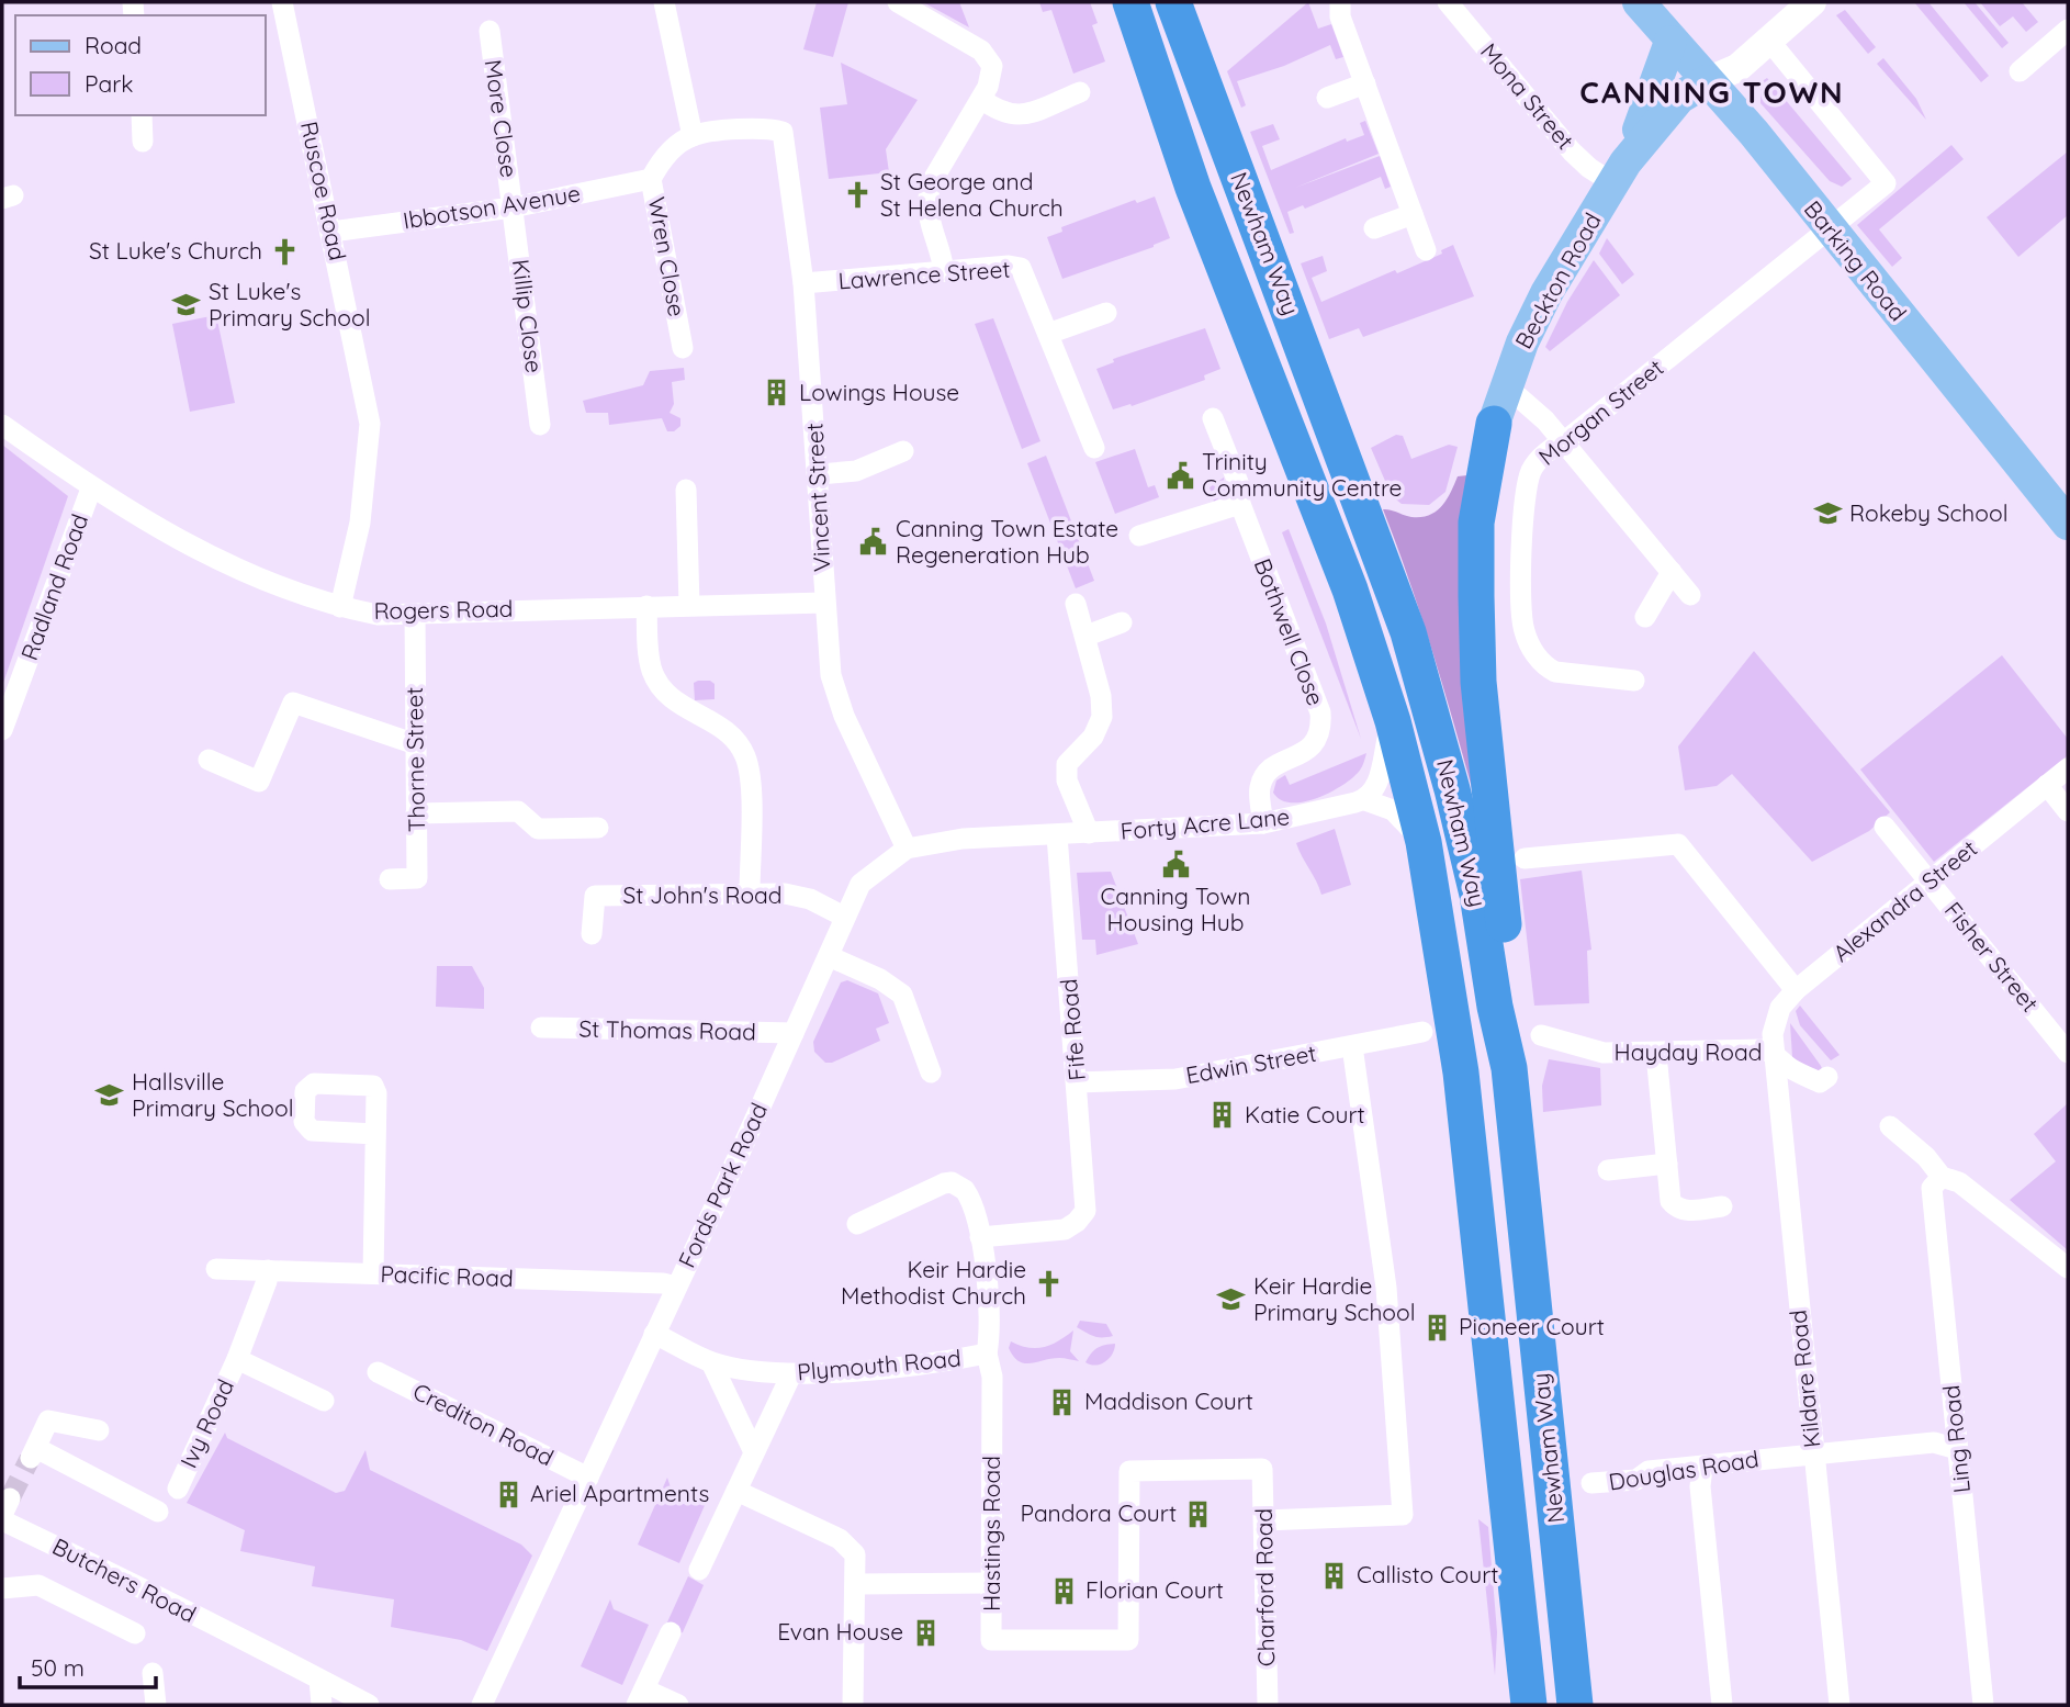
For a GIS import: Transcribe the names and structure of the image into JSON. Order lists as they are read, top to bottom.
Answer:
{
  "streets": {
    "highway": ["Newham Way"],
    "main road": ["Barking Road", "Beckton Road"],
    "street": [
      "Mona Street",
      "More Close",
      "Ruscoe Road",
      "Ibbotson Avenue",
      "Wren Close",
      "Lawrence Street",
      "Killip Close",
      "Morgan Street",
      "Vincent Street",
      "Radland Road",
      "Rogers Road",
      "Bothwell Close",
      "Thorne Street",
      "Forty Acre Lane",
      "St John's Road",
      "Alexandra Street",
      "Fisher Street",
      "Fife Road",
      "St Thomas Road",
      "Hayday Road",
      "Edwin Street",
      "Fords Park Road",
      "Pacific Road",
      "Plymouth Road",
      "Kildare Road",
      "Ivy Road",
      "Crediton Road",
      "Ling Road",
      "Douglas Road",
      "Hastings Road",
      "Butchers Road",
      "Charford Road"
    ]
  },
  "crossings": [
    ["Mona Street", "Beckton Road"],
    ["More Close", "Ibbotson Avenue"],
    ["More Close", "Killip Close"],
    ["Ruscoe Road", "Ibbotson Avenue"],
    ["Ruscoe Road", "Rogers Road"],
    ["Ibbotson Avenue", "Wren Close"],
    ["Ibbotson Avenue", "Killip Close"],
    ["Wren Close", "Vincent Street"],
    ["Barking Road", "Beckton Road"],
    ["Barking Road", "Morgan Street"],
    ["Lawrence Street", "Vincent Street"],
    ["Vincent Street", "Rogers Road"],
    ["Vincent Street", "Fords Park Road"],
    ["Radland Road", "Rogers Road"],
    ["Rogers Road", "Thorne Street"],
    ["Bothwell Close", "Forty Acre Lane"],
    ["Forty Acre Lane", "Fords Park Road"],
    ["St John's Road", "Fords Park Road"],
    ["Alexandra Street", "Fisher Street"],
    ["Alexandra Street", "Hayday Road"],
    ["Alexandra Street", "Kildare Road"],
    ["Fife Road", "Edwin Street"],
    ["Fife Road", "Fords Park Road"],
    ["Fife Road", "Plymouth Road"],
    ["St Thomas Road", "Fords Park Road"],
    ["Hayday Road", "Kildare Road"],
    ["Fords Park Road", "Pacific Road"],
    ["Fords Park Road", "Plymouth Road"],
    ["Fords Park Road", "Crediton Road"],
    ["Pacific Road", "Ivy Road"],
    ["Plymouth Road", "Hastings Road"],
    ["Kildare Road", "Douglas Road"],
    ["Ling Road", "Douglas Road"],
    ["Hastings Road", "Charford Road"]
  ],
  "districts": ["CANNING TOWN"],
  "places": {
    "church": ["St George and St Helena Church", "St Luke's Church", "Keir Hardie Methodist Church"],
    "school or university": [
      "St Luke's Primary School",
      "Rokeby School",
      "Hallsville Primary School",
      "Keir Hardie Primary School"
    ],
    "building": [
      "Lowings House",
      "Katie Court",
      "Pioneer Court",
      "Maddison Court",
      "Ariel Apartments",
      "Pandora Court",
      "Callisto Court",
      "Florian Court",
      "Evan House"
    ],
    "public building": ["Trinity Community Centre", "Canning Town Estate Regeneration Hub", "Canning Town Housing Hub"]
  },
  "legend": ["Road", "Park"],
  "scale_bar": "50 m"
}
